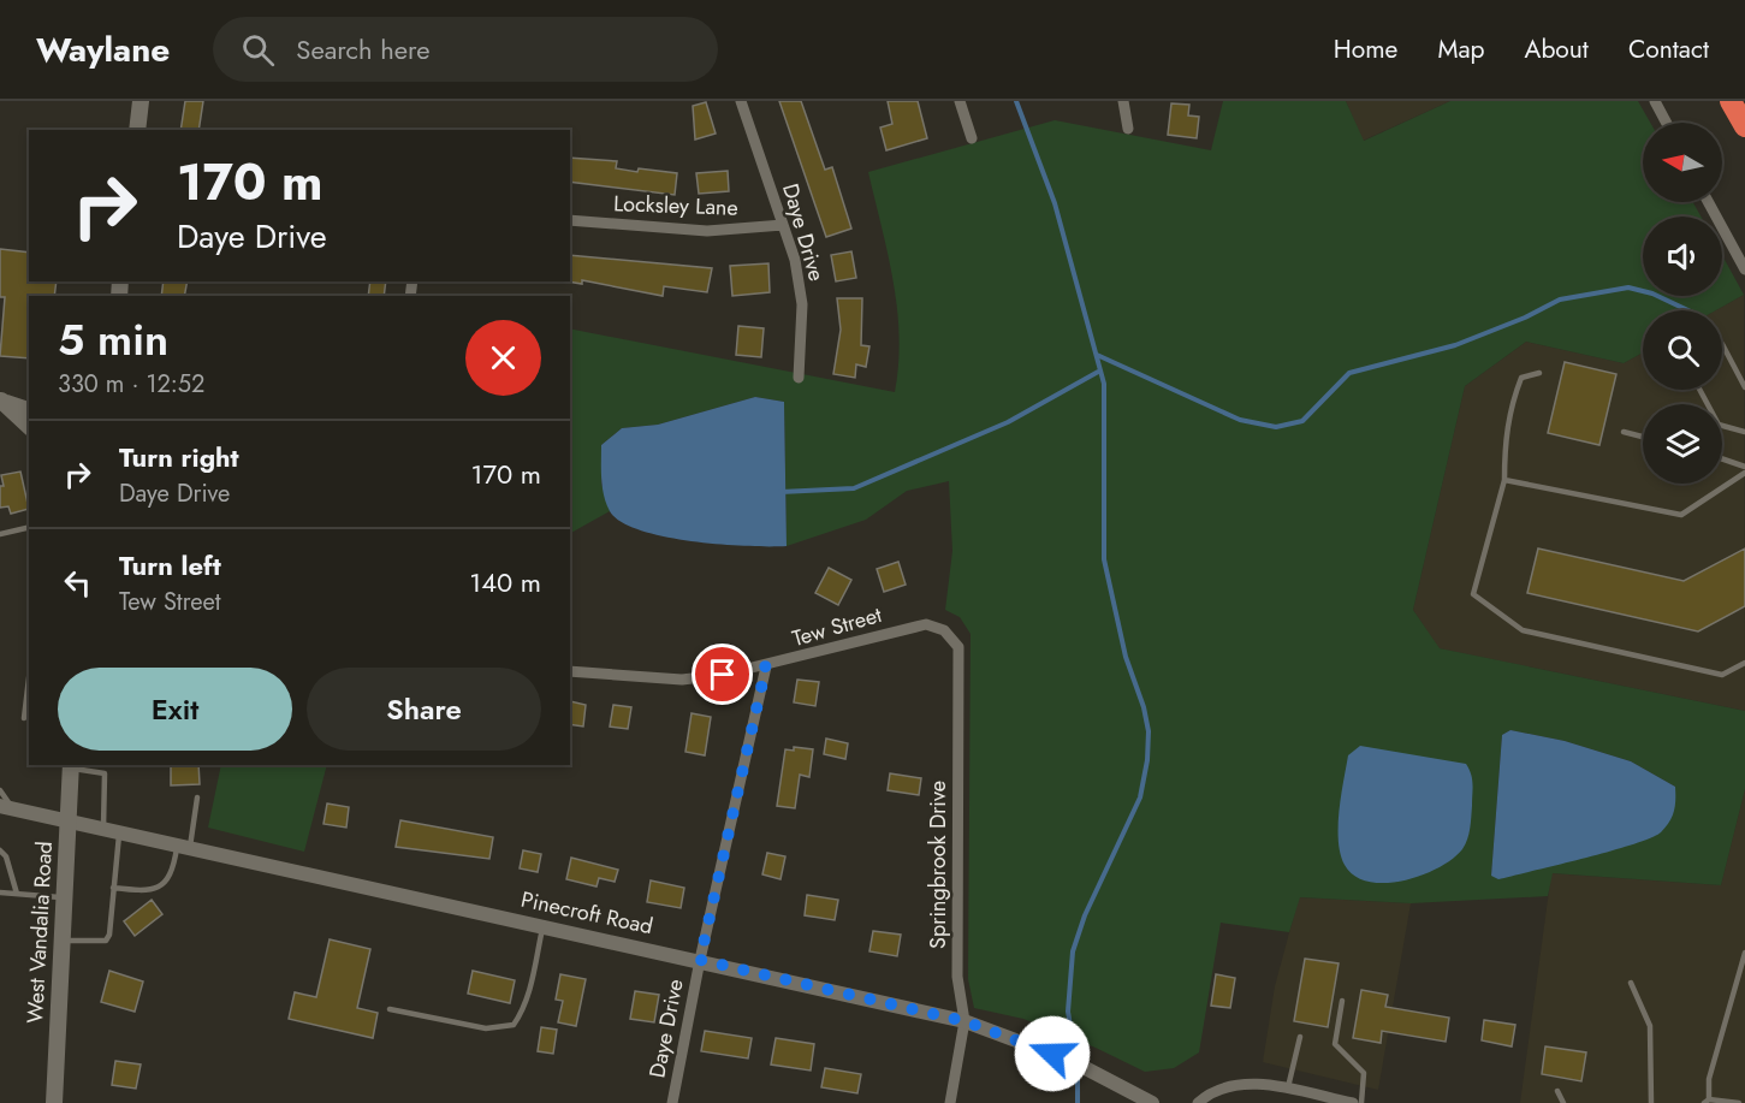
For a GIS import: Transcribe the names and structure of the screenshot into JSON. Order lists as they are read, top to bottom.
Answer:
{
  "streets": {
    "main road": ["West Vandalia Road"],
    "street": [
      "Locksley Lane",
      "Daye Drive",
      "Tew Street",
      "Springbrook Drive",
      "Pinecroft Road"
    ]
  },
  "crossings": [
    ["Locksley Lane", "Daye Drive"],
    ["Daye Drive", "Tew Street"],
    ["Daye Drive", "Pinecroft Road"],
    ["Tew Street", "Springbrook Drive"],
    ["Springbrook Drive", "Pinecroft Road"],
    ["Pinecroft Road", "West Vandalia Road"]
  ],
  "north": "left",
  "page": {
    "header": "Waylane",
    "search": "Search here",
    "nav": [
      "Home",
      "Map",
      "About",
      "Contact"
    ],
    "turn": ["170 m", "Daye Drive"],
    "heading": ["5 min", "330 m · 12:52"],
    "list": [
      {
        "name": "Turn right",
        "note": "Daye Drive",
        "value": "170 m"
      },
      {
        "name": "Turn left",
        "note": "Tew Street",
        "value": "140 m"
      }
    ],
    "buttons": ["Exit", "Share"]
  }
}
